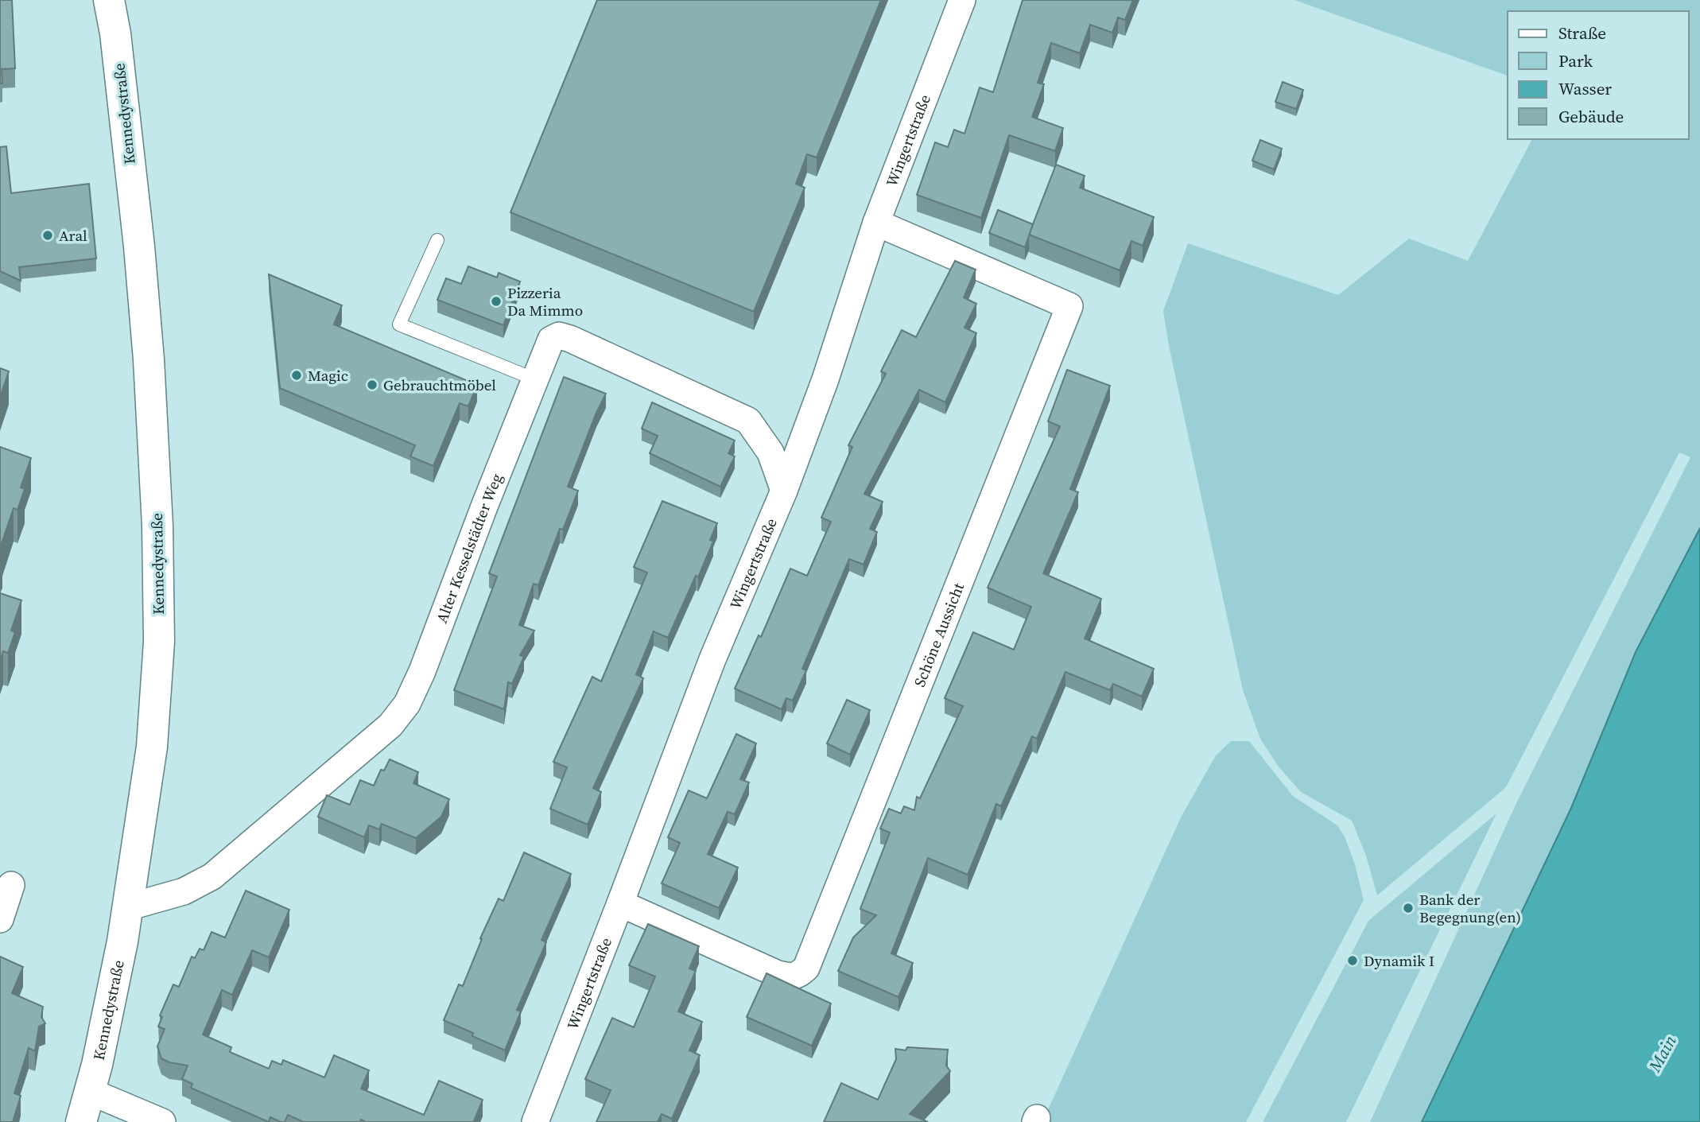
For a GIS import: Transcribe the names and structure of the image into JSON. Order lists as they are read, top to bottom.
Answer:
{
  "streets": {
    "main road": ["Kennedystraße"],
    "street": ["Wingertstraße", "Alter Kesselstädter Weg", "Schöne Aussicht"]
  },
  "crossings": [
    ["Kennedystraße", "Alter Kesselstädter Weg"],
    ["Wingertstraße", "Alter Kesselstädter Weg"],
    ["Wingertstraße", "Schöne Aussicht"]
  ],
  "water": ["Main"],
  "places": [
    "Aral",
    "Pizzeria Da Mimmo",
    "Magic",
    "Gebrauchtmöbel",
    "Bank der Begegnung(en)",
    "Dynamik I"
  ],
  "legend": [
    "Straße",
    "Park",
    "Wasser",
    "Gebäude"
  ]
}
